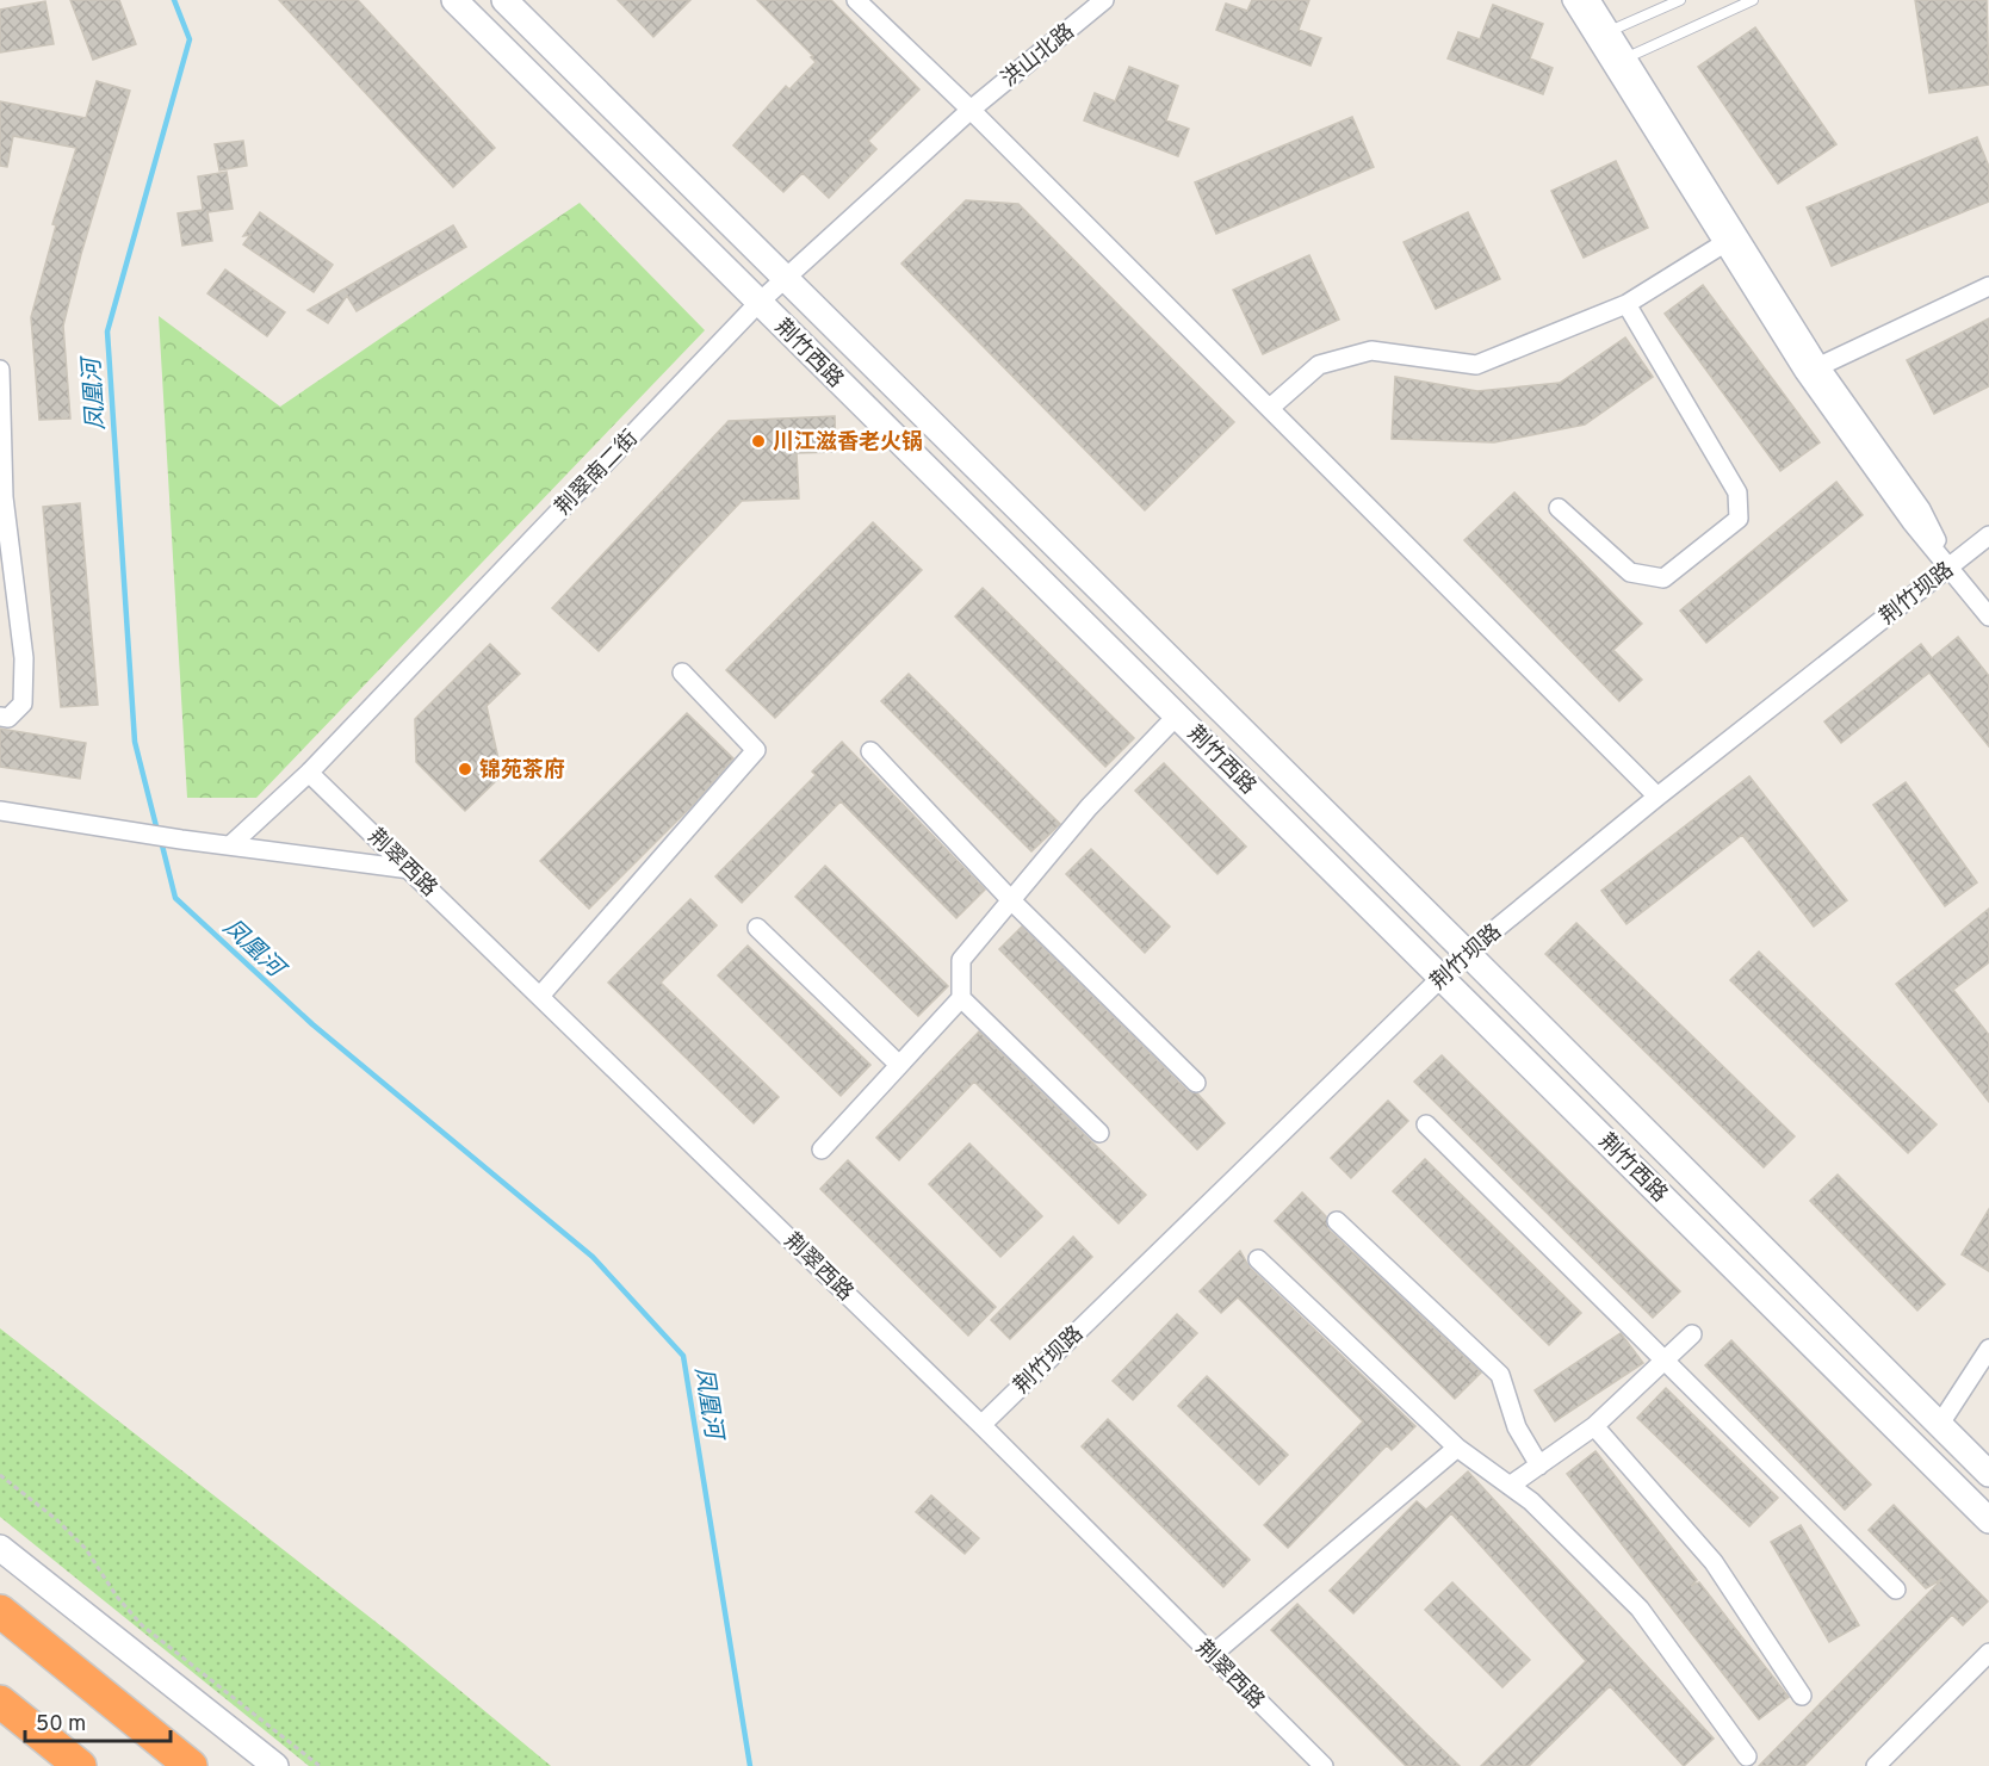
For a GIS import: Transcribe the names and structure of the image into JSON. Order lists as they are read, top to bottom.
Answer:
{
  "streets": {
    "main road": ["荆竹西路"],
    "street": [
      "洪山北路",
      "荆翠南二街",
      "荆竹坝路",
      "荆翠西路"
    ]
  },
  "crossings": [
    ["洪山北路", "荆翠南二街"],
    ["荆竹西路", "荆翠南二街"],
    ["荆竹西路", "荆竹坝路"],
    ["荆翠南二街", "荆翠西路"],
    ["荆竹坝路", "荆翠西路"]
  ],
  "water": ["凤凰河"],
  "places": ["川江滋香老火锅", "锦苑茶府"],
  "scale_bar": "50 m"
}
